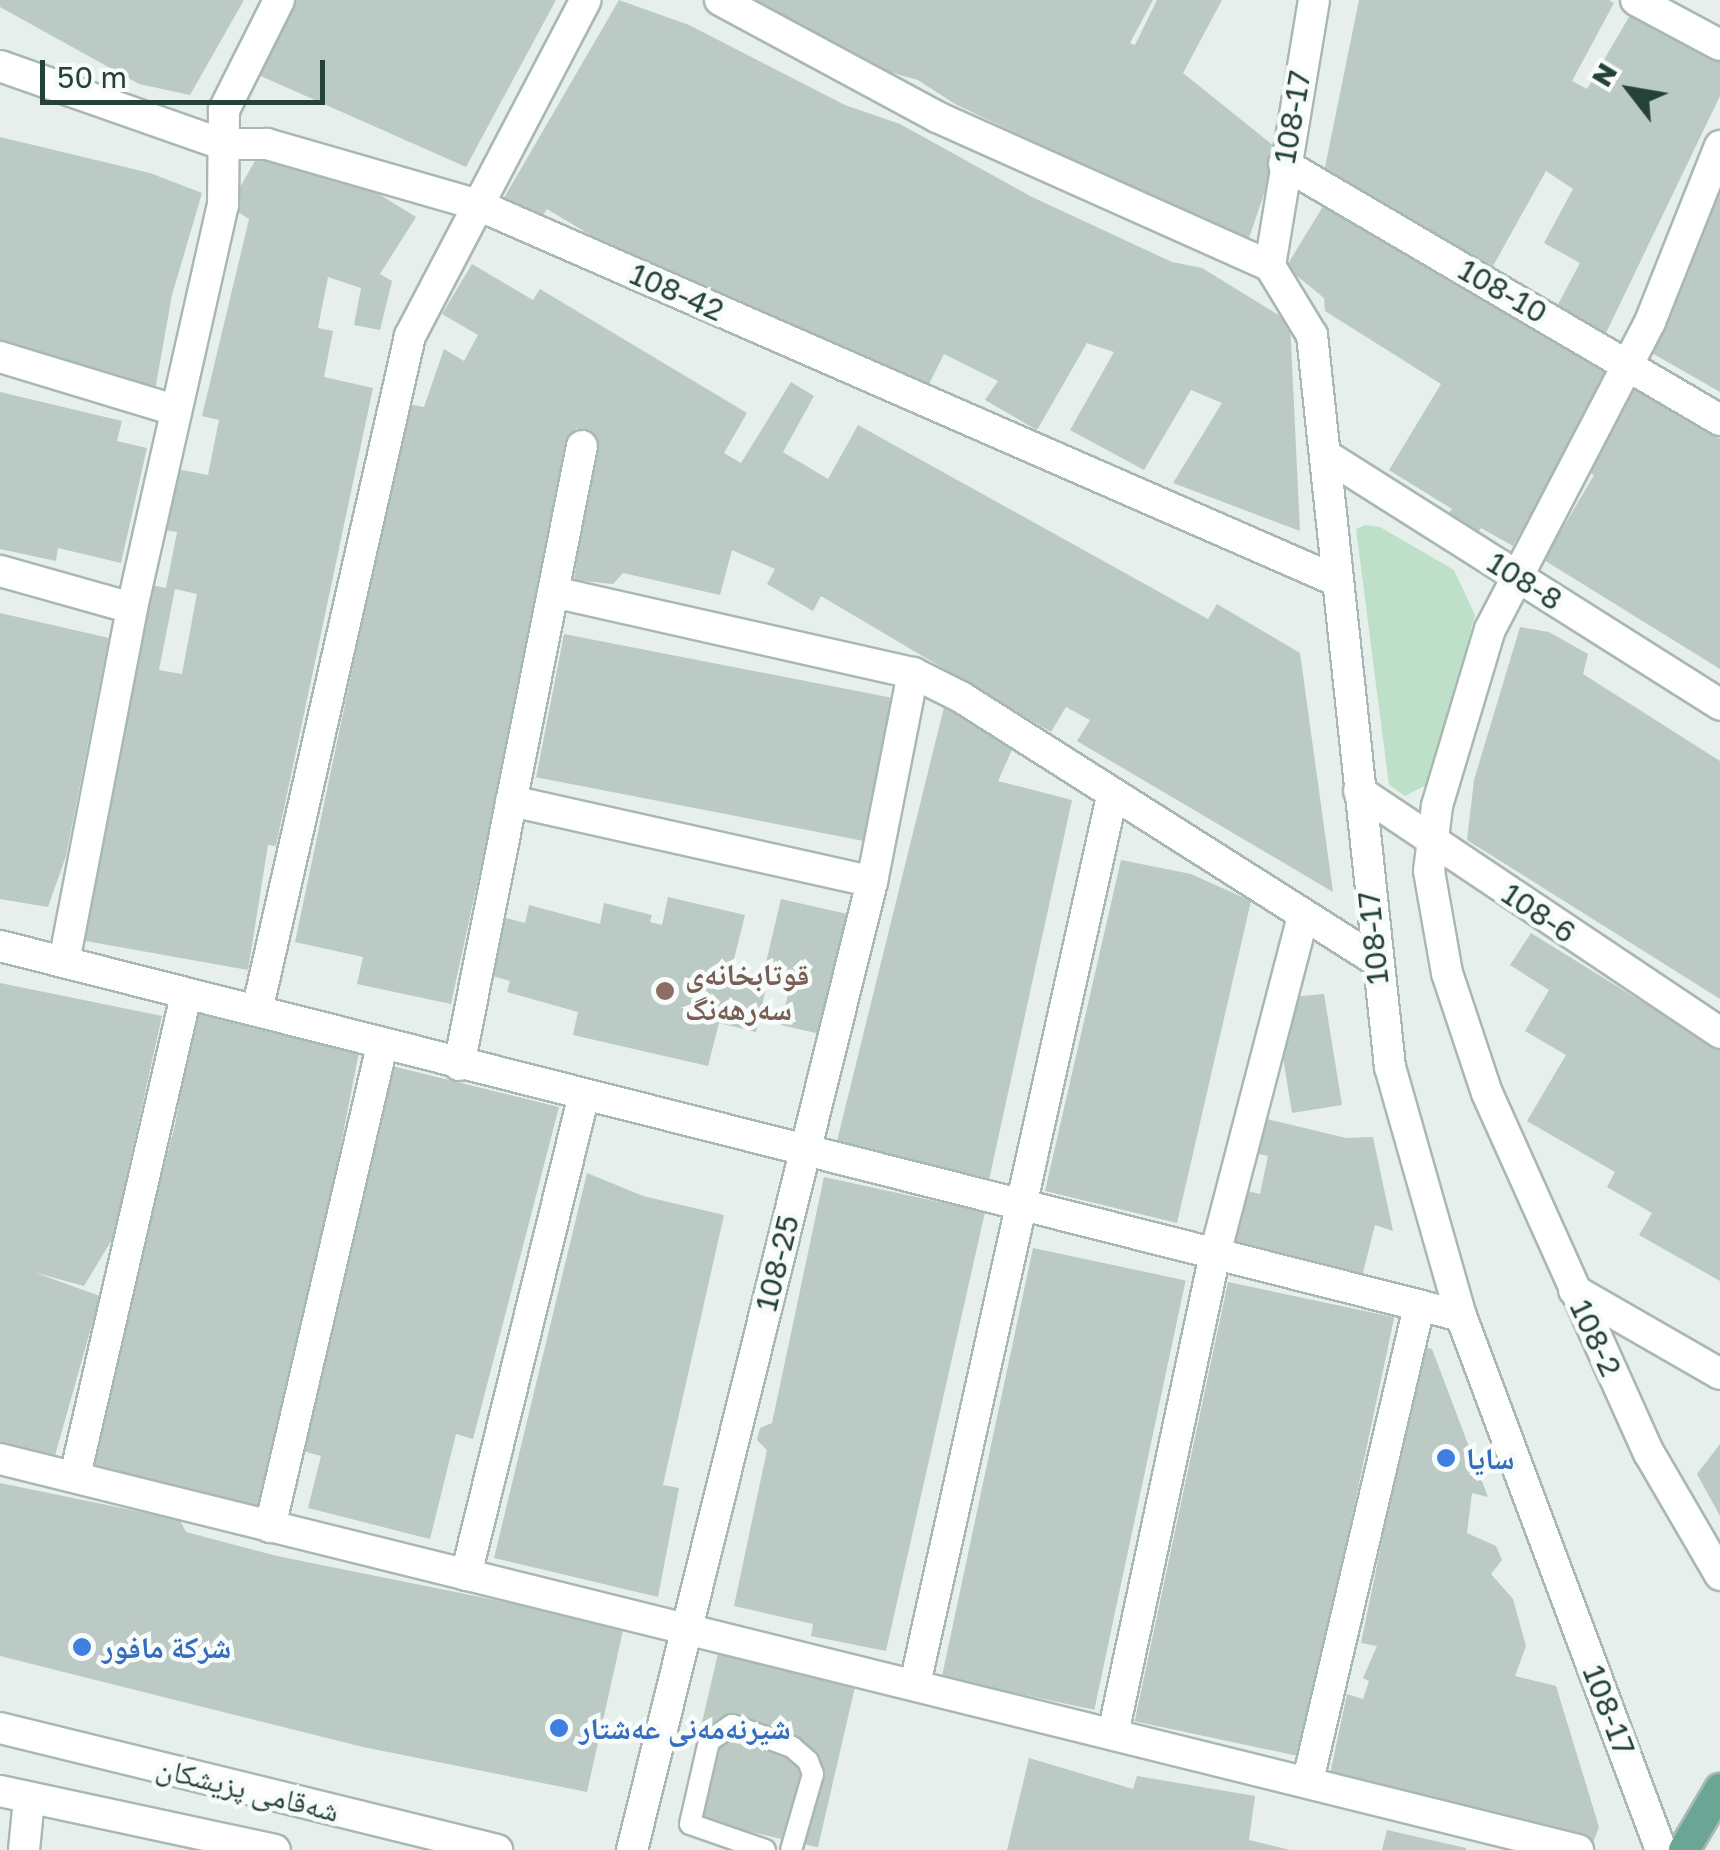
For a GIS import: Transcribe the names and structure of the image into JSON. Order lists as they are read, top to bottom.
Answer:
{
  "streets": {
    "street": [
      "108-17",
      "108-10",
      "108-42",
      "108-8",
      "108-6",
      "108-25",
      "108-2",
      "شەقامی پزیشکان"
    ]
  },
  "crossings": [
    ["108-17", "108-10"],
    ["108-17", "108-42"],
    ["108-17", "108-8"],
    ["108-17", "108-6"],
    ["108-10", "108-2"],
    ["108-8", "108-2"],
    ["108-6", "108-2"]
  ],
  "places": [
    "قوتابخانەی سەرهەنگ",
    "سايا",
    "شركة مافور",
    "شیرنەمەنی عەشتار"
  ],
  "scale_bar": "50 m",
  "north": "top left"
}
